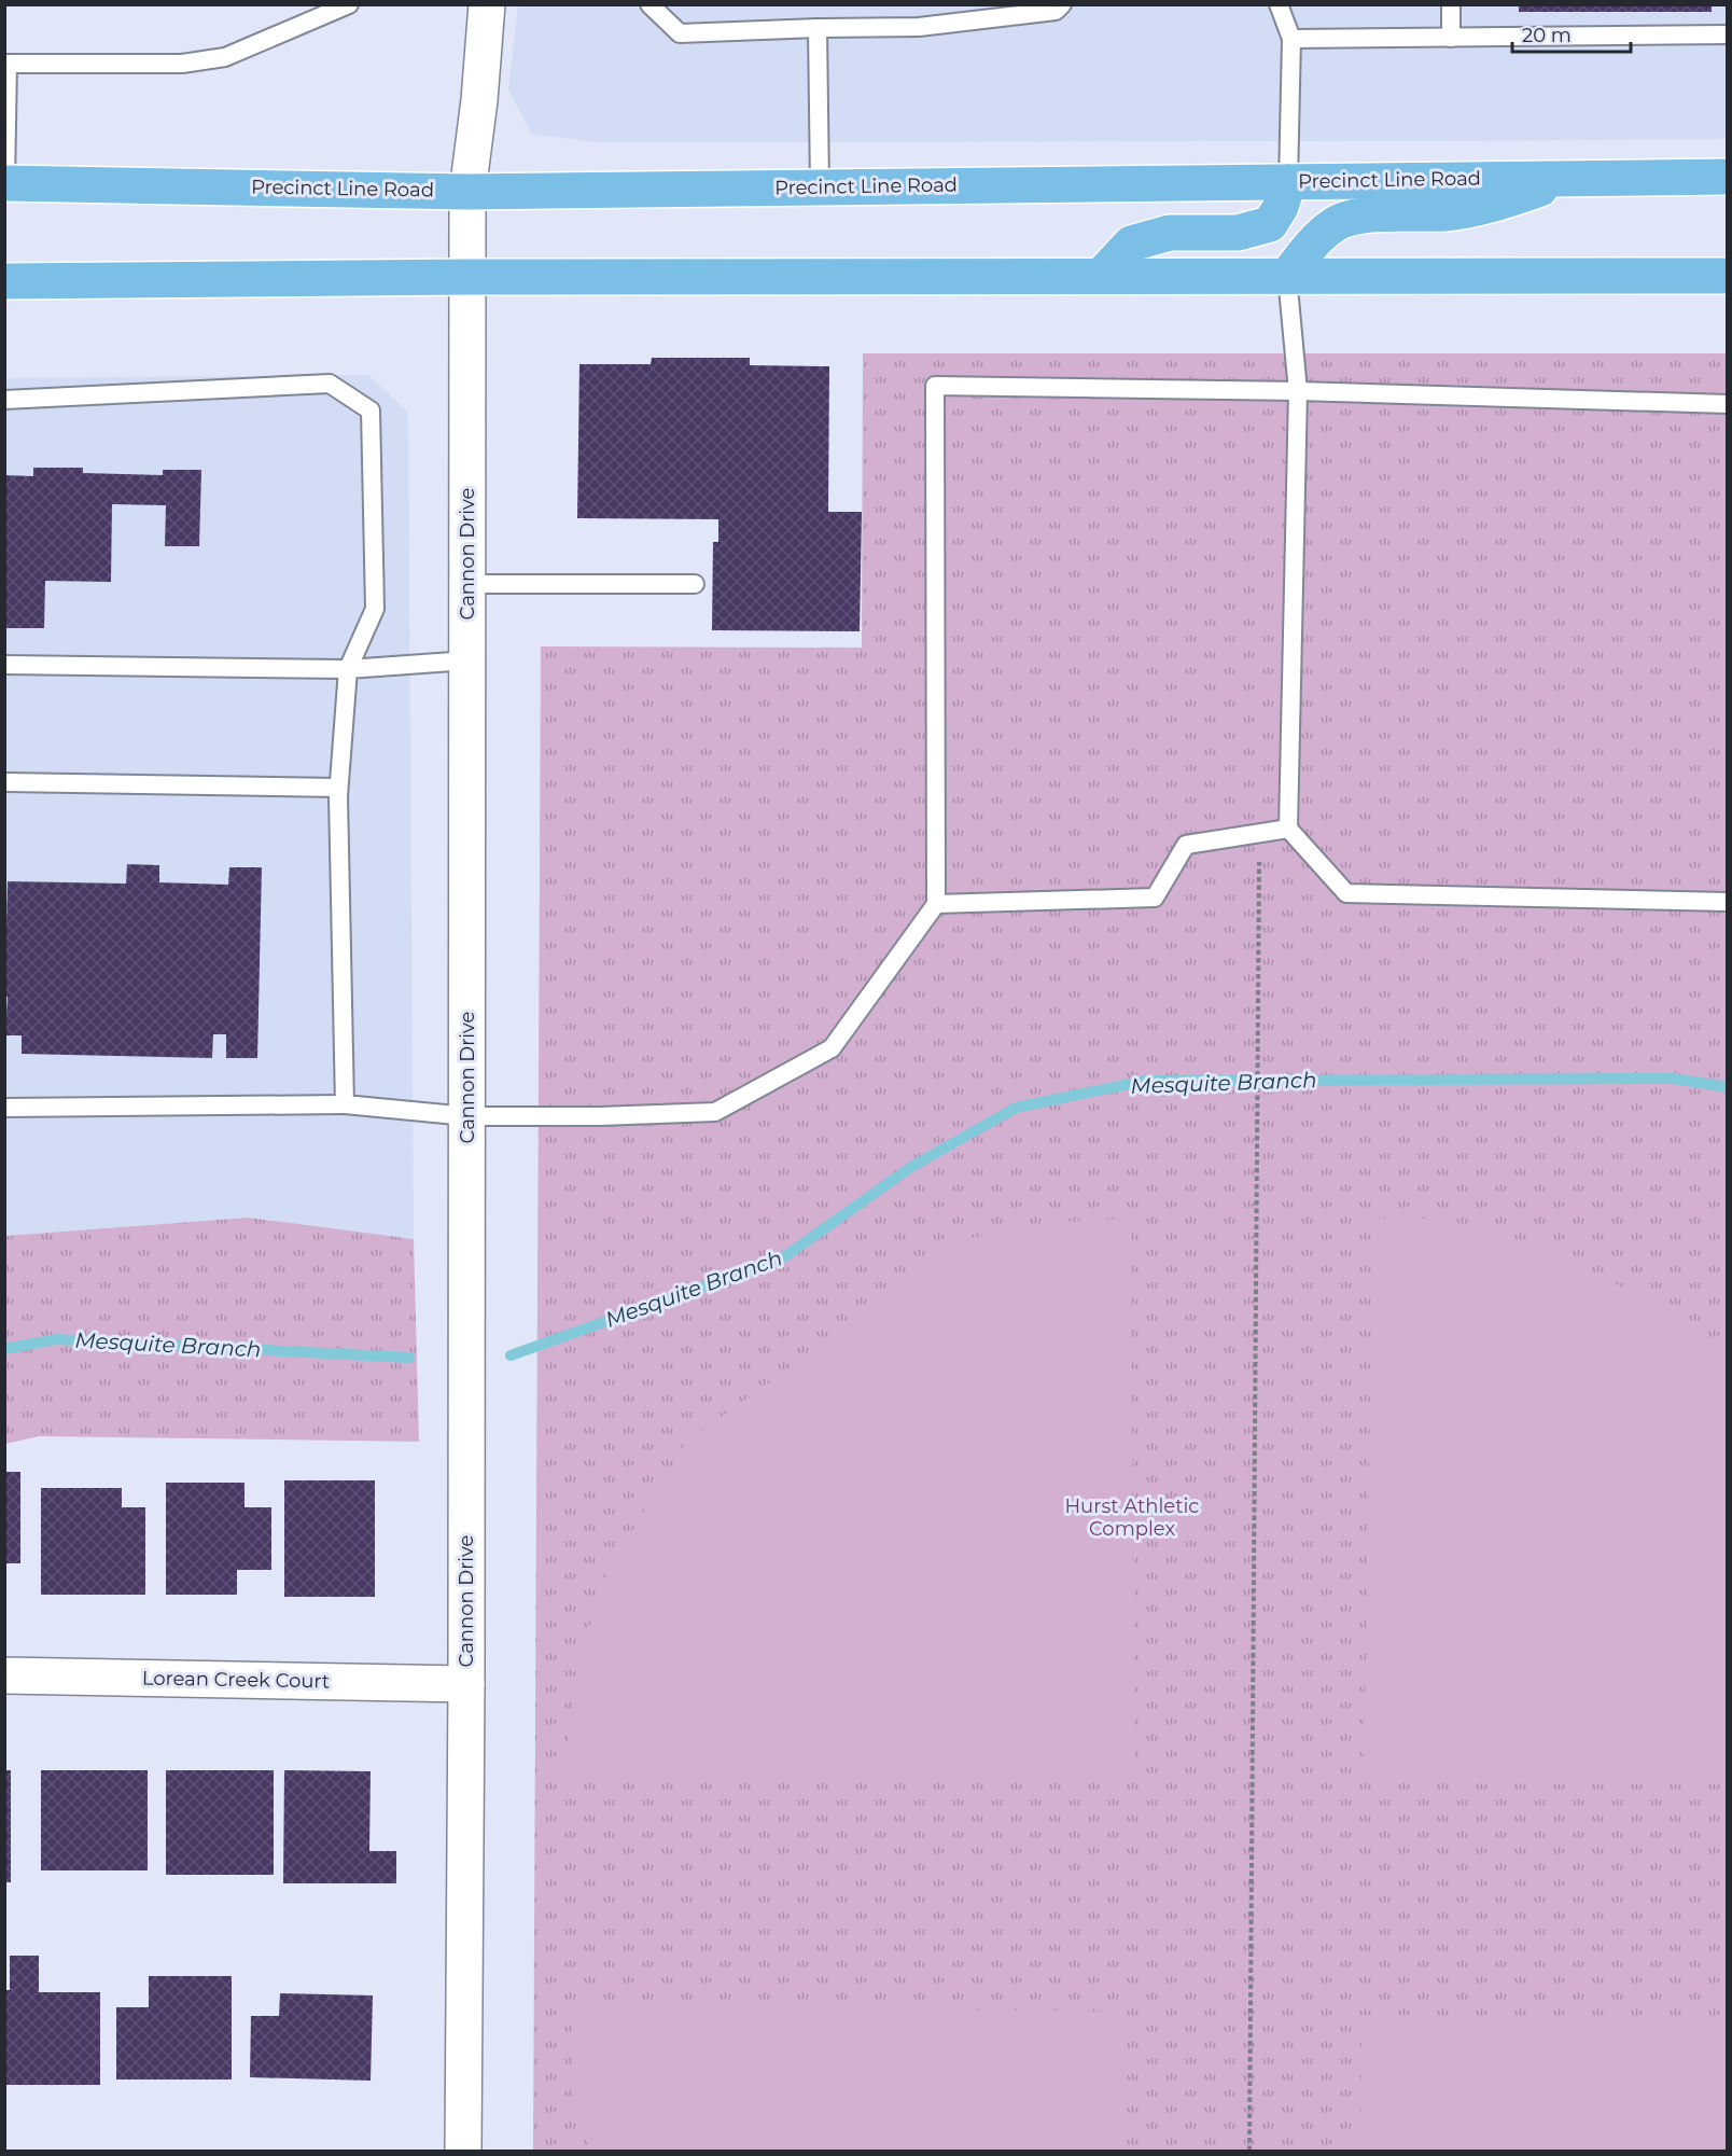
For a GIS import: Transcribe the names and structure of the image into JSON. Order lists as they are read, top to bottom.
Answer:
{
  "streets": {
    "main road": ["Precinct Line Road"],
    "street": ["Cannon Drive", "Lorean Creek Court"]
  },
  "crossings": [
    ["Precinct Line Road", "Cannon Drive"],
    ["Cannon Drive", "Lorean Creek Court"]
  ],
  "water": ["Mesquite Branch"],
  "parks": ["Hurst Athletic Complex"],
  "scale_bar": "20 m"
}
